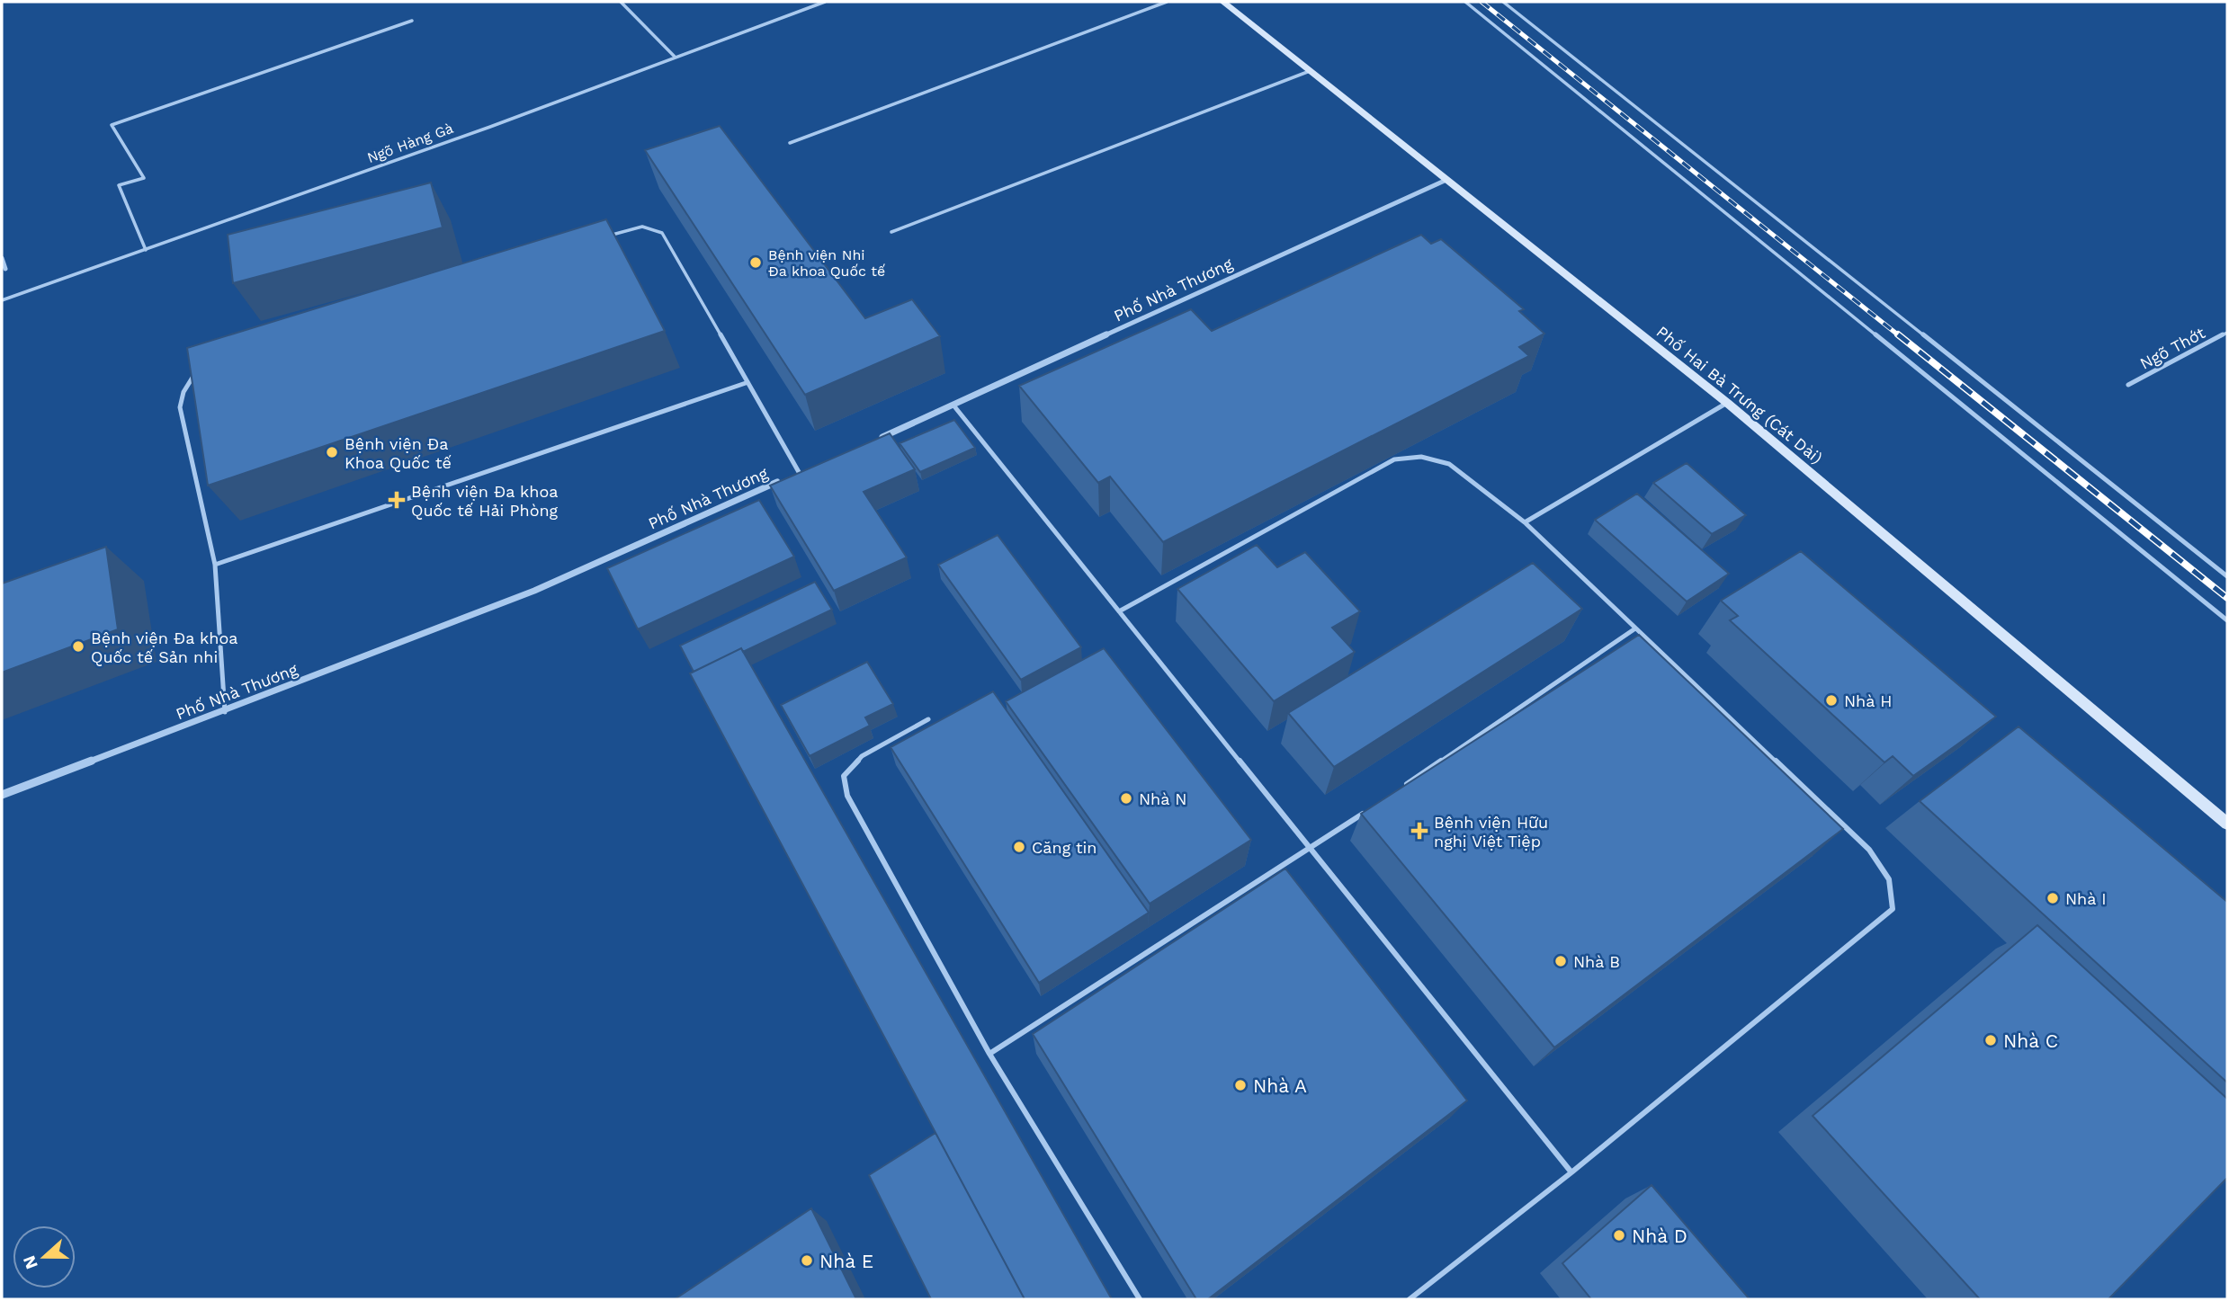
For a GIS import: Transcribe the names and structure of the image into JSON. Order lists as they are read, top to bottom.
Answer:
{
  "streets": {
    "main road": ["Phố Hai Bà Trưng (Cát Dài)"],
    "street": ["Phố Nhà Thương"],
    "lane": ["Ngõ Hàng Gà", "Ngõ Thớt"]
  },
  "crossings": [
    ["Phố Nhà Thương", "Phố Hai Bà Trưng (Cát Dài)"]
  ],
  "places": {
    "other": [
      "Bệnh viện Nhi Đa khoa Quốc tế",
      "Bệnh viện Đa Khoa Quốc tế",
      "Bệnh viện Đa khoa Quốc tế Sản nhi",
      "Nhà H",
      "Nhà N",
      "Căng tin",
      "Nhà I",
      "Nhà B",
      "Nhà C",
      "Nhà A",
      "Nhà D",
      "Nhà E"
    ],
    "health": ["Bệnh viện Đa khoa Quốc tế Hải Phòng", "Bệnh viện Hữu nghị Việt Tiệp"]
  },
  "north": "left"
}
